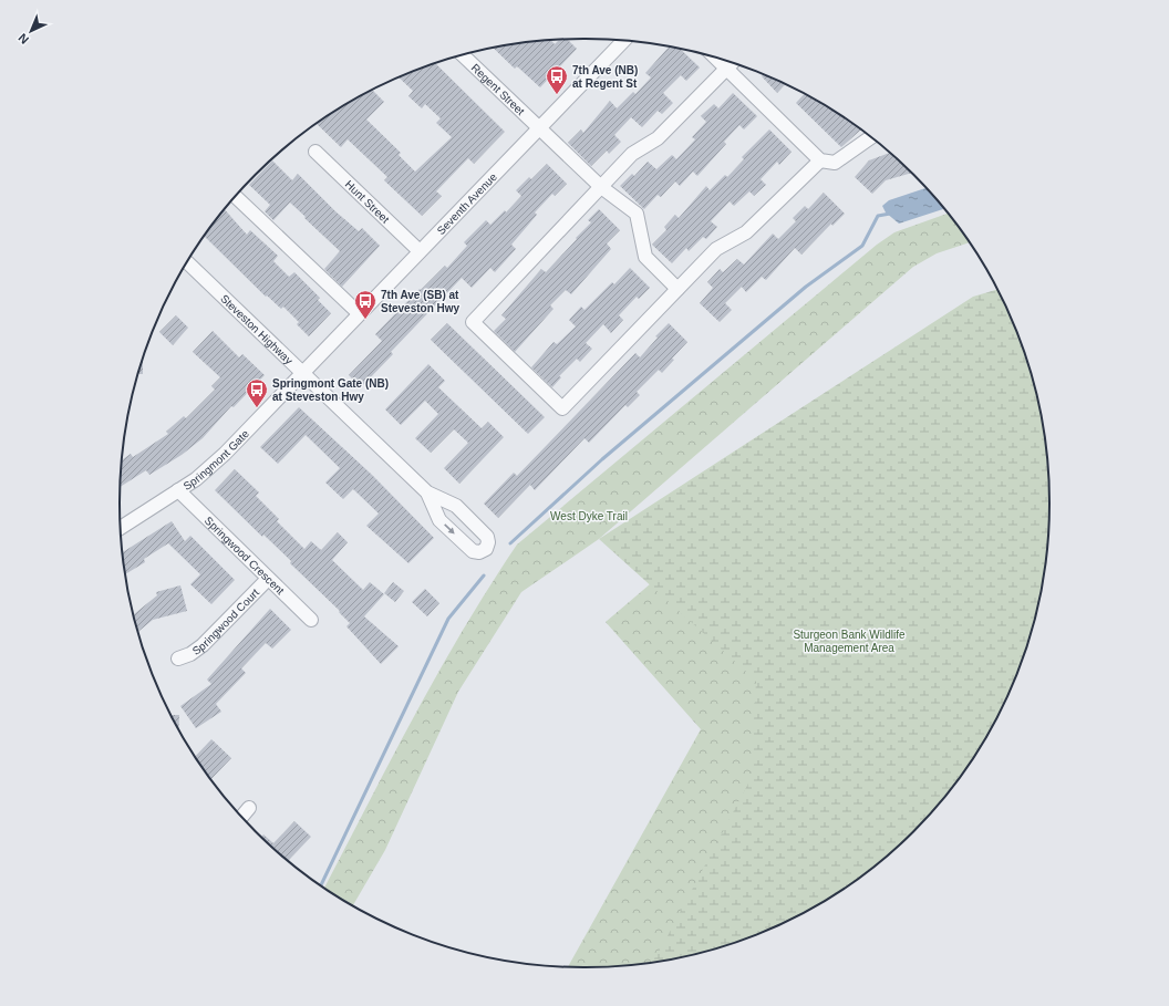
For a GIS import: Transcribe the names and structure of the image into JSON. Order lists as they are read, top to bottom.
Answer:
{
  "streets": {
    "street": [
      "Regent Street",
      "Hunt Street",
      "Seventh Avenue",
      "Steveston Highway",
      "Springmont Gate",
      "Springwood Crescent",
      "Springwood Court"
    ]
  },
  "crossings": [
    ["Regent Street", "Seventh Avenue"],
    ["Hunt Street", "Seventh Avenue"],
    ["Seventh Avenue", "Steveston Highway"],
    ["Seventh Avenue", "Springmont Gate"],
    ["Steveston Highway", "Springmont Gate"],
    ["Springmont Gate", "Springwood Crescent"],
    ["Springwood Crescent", "Springwood Court"]
  ],
  "parks": ["West Dyke Trail", "Sturgeon Bank Wildlife Management Area"],
  "places": {
    "bus stop": ["7th Ave (NB) at Regent St", "7th Ave (SB) at Steveston Hwy", "Springmont Gate (NB) at Steveston Hwy"]
  },
  "north": "bottom left"
}
